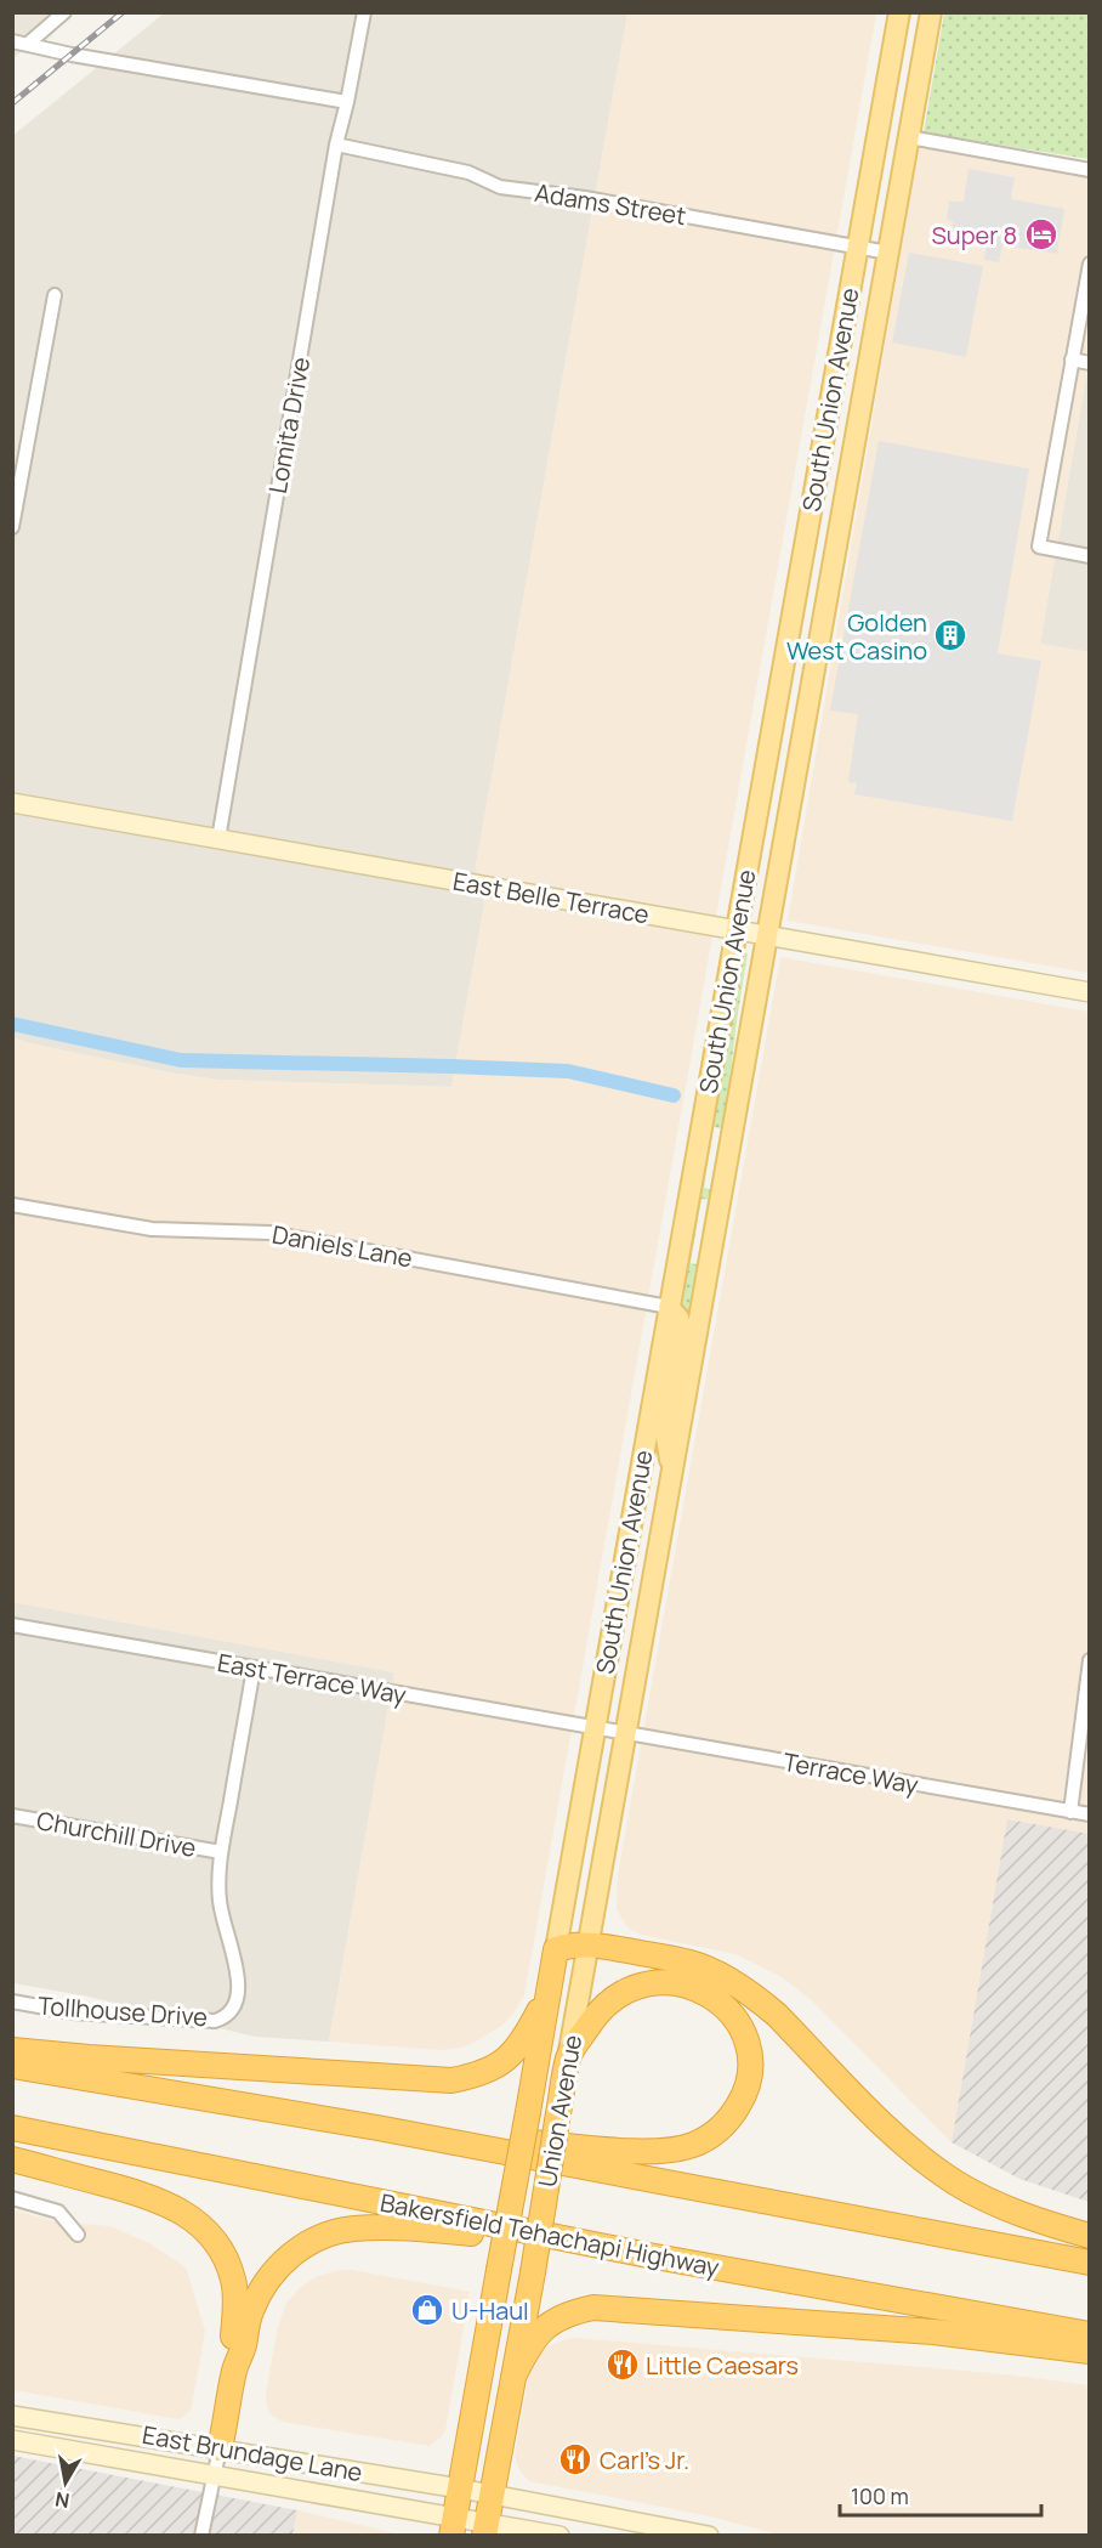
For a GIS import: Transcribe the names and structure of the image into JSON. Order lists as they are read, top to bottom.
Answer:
{
  "streets": {
    "highway": ["Union Avenue", "Bakersfield Tehachapi Highway"],
    "main road": ["South Union Avenue", "East Belle Terrace", "East Brundage Lane"],
    "street": [
      "Adams Street",
      "Lomita Drive",
      "Daniels Lane",
      "East Terrace Way",
      "Terrace Way",
      "Churchill Drive",
      "Tollhouse Drive"
    ]
  },
  "crossings": [
    ["Adams Street", "South Union Avenue"],
    ["Adams Street", "Lomita Drive"],
    ["South Union Avenue", "East Belle Terrace"],
    ["South Union Avenue", "Daniels Lane"],
    ["South Union Avenue", "East Terrace Way"],
    ["South Union Avenue", "Terrace Way"],
    ["South Union Avenue", "Union Avenue"],
    ["Lomita Drive", "East Belle Terrace"],
    ["East Terrace Way", "Terrace Way"],
    ["Churchill Drive", "Tollhouse Drive"],
    ["Union Avenue", "East Brundage Lane"]
  ],
  "places": {
    "hotel": ["Super 8"],
    "building": ["Golden West Casino"],
    "shop": ["U-Haul"],
    "restaurant": ["Little Caesars", "Carl's Jr."]
  },
  "scale_bar": "100 m",
  "north": "bottom"
}
